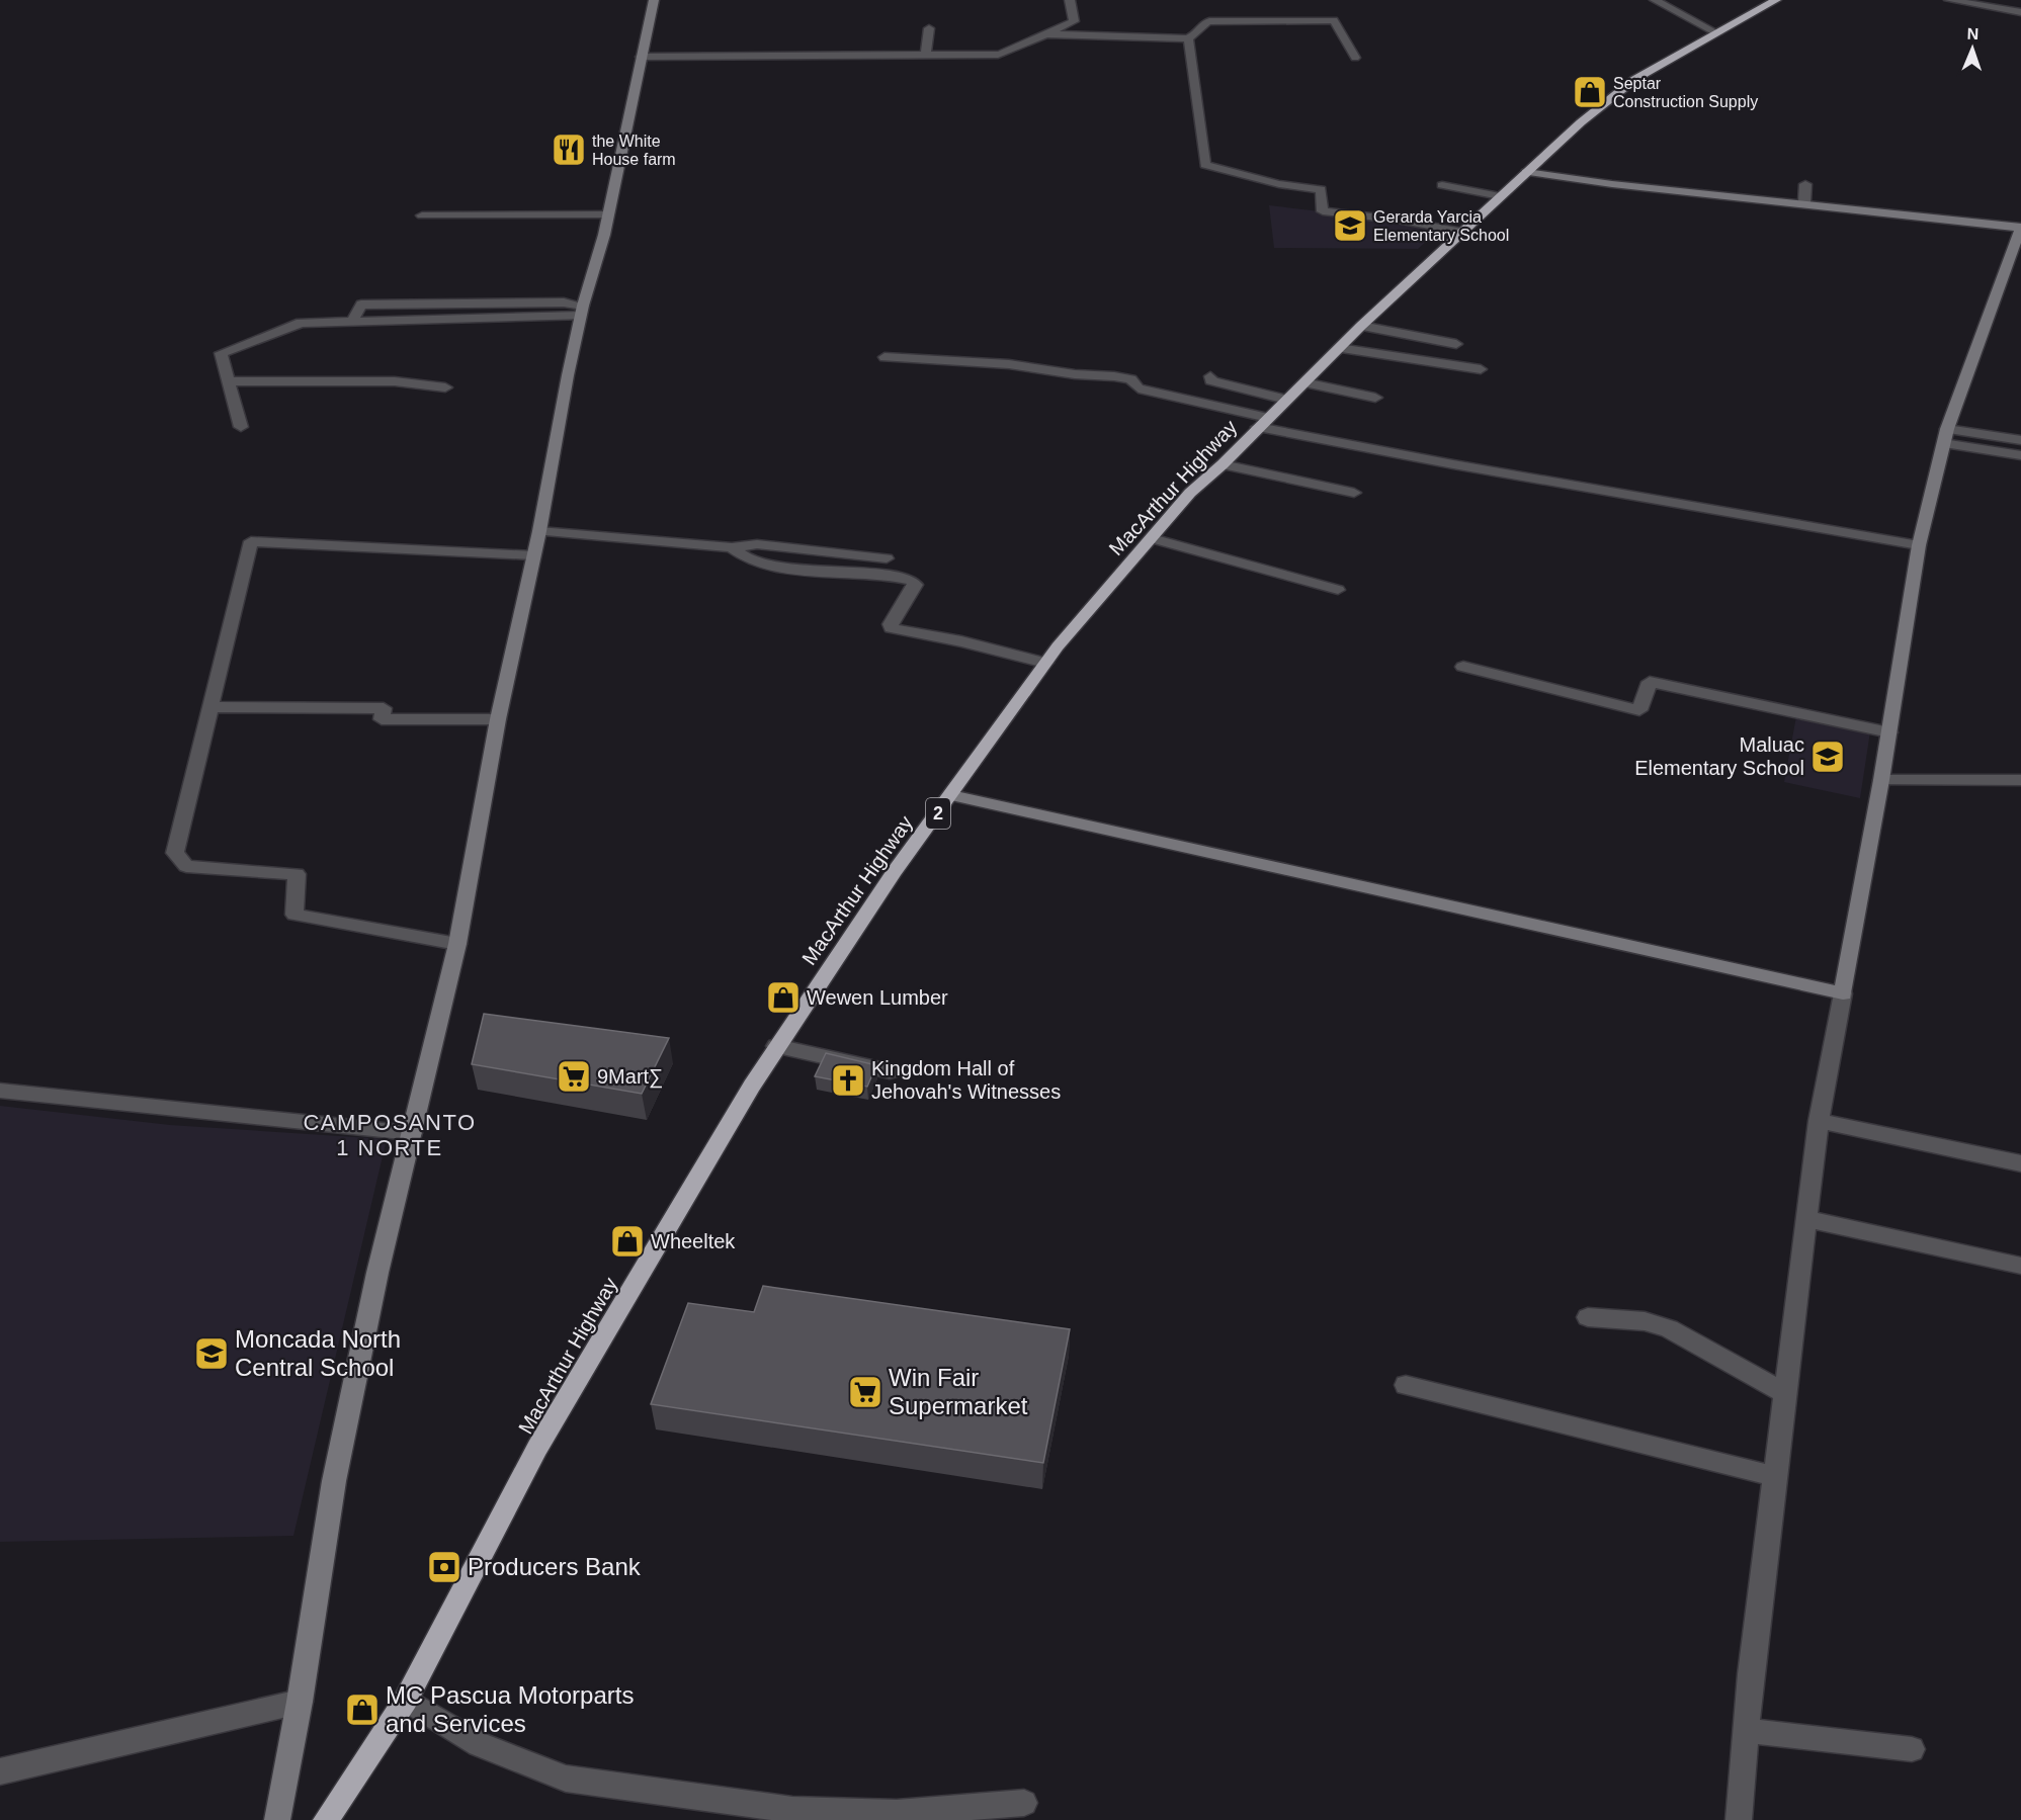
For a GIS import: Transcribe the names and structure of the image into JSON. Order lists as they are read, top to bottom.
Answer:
{
  "streets": {
    "highway": ["MacArthur Highway", "2"]
  },
  "districts": ["CAMPOSANTO 1 NORTE"],
  "places": {
    "shop": [
      "Septar Construction Supply",
      "Wewen Lumber",
      "Wheeltek",
      "MC Pascua Motorparts and Services"
    ],
    "restaurant": ["the White House farm"],
    "school or university": ["Gerarda Yarcia Elementary School", "Maluac Elementary School", "Moncada North Central School"],
    "supermarket": ["9Mart∑", "Win Fair Supermarket"],
    "church": ["Kingdom Hall of Jehovah's Witnesses"],
    "bank": ["Producers Bank"]
  },
  "north": "top"
}
